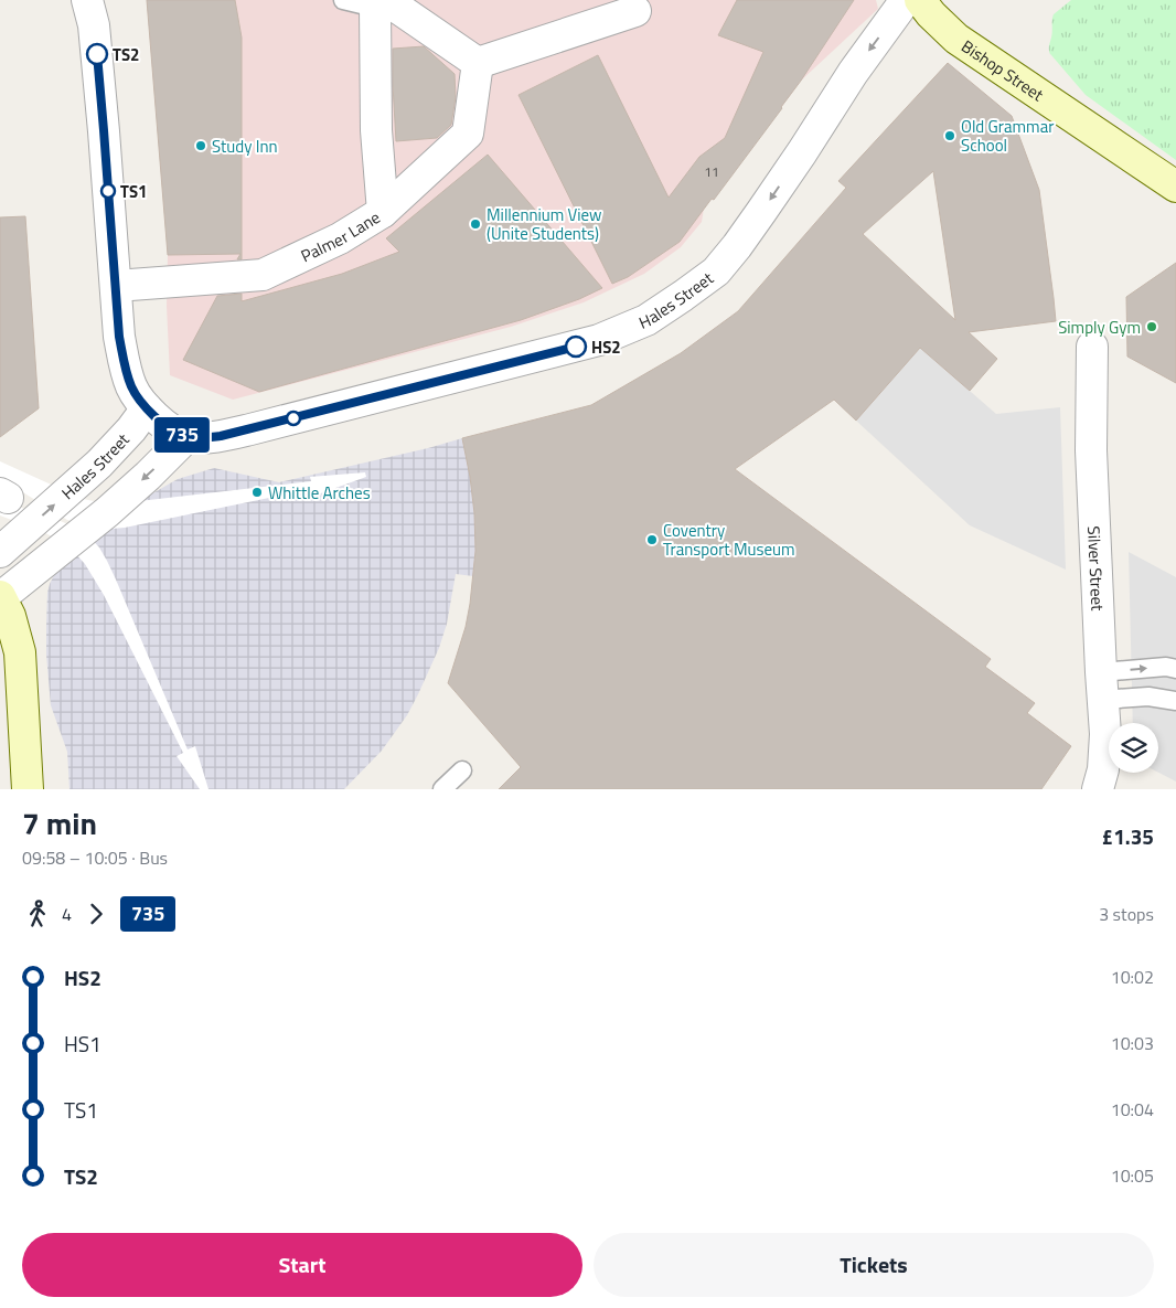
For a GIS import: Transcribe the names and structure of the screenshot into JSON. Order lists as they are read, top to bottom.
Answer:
{
  "streets": {
    "street": [
      "Bishop Street",
      "Palmer Lane",
      "Hales Street",
      "Silver Street"
    ]
  },
  "places": [
    "TS2",
    "Old Grammar School",
    "Study Inn",
    "TS1",
    "Millennium View (Unite Students)",
    "Simply Gym",
    "HS2",
    "Whittle Arches",
    "Coventry Transport Museum"
  ],
  "lines": ["bus line 735"],
  "house_numbers": ["11"],
  "page": {
    "on_map": "735",
    "heading": ["7 min", "09:58 – 10:05 · Bus", "£1.35"],
    "legs": ["4", "735", "3 stops"],
    "list": [
      {
        "name": "HS2",
        "value": "10:02"
      },
      {
        "name": "HS1",
        "value": "10:03"
      },
      {
        "name": "TS1",
        "value": "10:04"
      },
      {
        "name": "TS2",
        "value": "10:05"
      }
    ],
    "buttons": ["Start", "Tickets"]
  }
}
